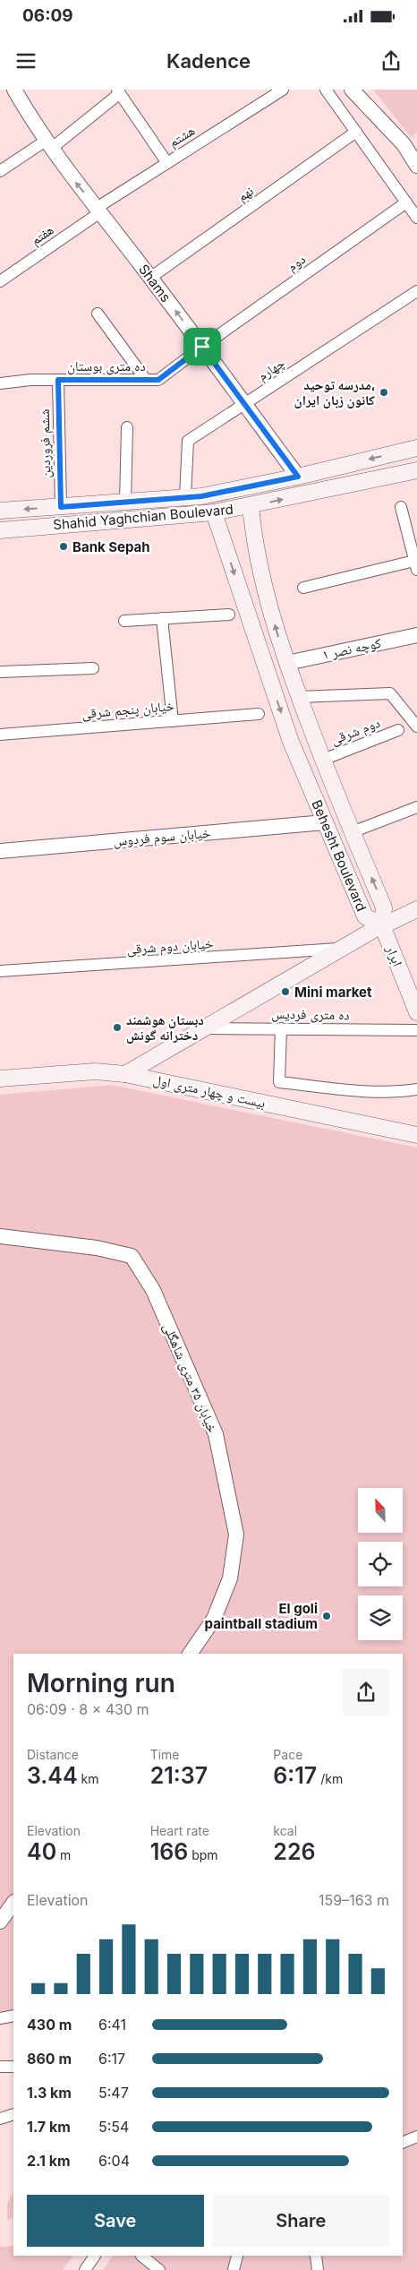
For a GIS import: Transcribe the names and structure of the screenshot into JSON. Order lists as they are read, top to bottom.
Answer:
{
  "streets": {
    "main road": [
      "Shahid Yaghchian Boulevard",
      "Behesht Boulevard",
      "ابرار",
      "بیست و چهار متری اول"
    ],
    "street": [
      "هشتم",
      "نهم",
      "هفتم",
      "دوم",
      "Shams",
      "ده متری بوستان",
      "چهارم",
      "ششم فروردین",
      "کوچه نصر ۱",
      "خیابان پنجم شرقی",
      "دوم شرقی",
      "خیابان سوم فردوس",
      "خیابان دوم شرقی",
      "ده متری فردیس",
      "خیابان ۳۵ متری شاهگلی"
    ]
  },
  "crossings": [
    ["هشتم", "هفتم"],
    ["هشتم", "Shams"],
    ["نهم", "Shams"],
    ["هفتم", "Shams"],
    ["دوم", "Shams"],
    ["دوم", "ده متری بوستان"],
    ["Shams", "ده متری بوستان"],
    ["Shams", "چهارم"],
    ["Shams", "Shahid Yaghchian Boulevard"],
    ["ده متری بوستان", "ششم فروردین"],
    ["چهارم", "Shahid Yaghchian Boulevard"],
    ["ششم فروردین", "Shahid Yaghchian Boulevard"],
    ["Shahid Yaghchian Boulevard", "Behesht Boulevard"],
    ["کوچه نصر ۱", "Behesht Boulevard"],
    ["دوم شرقی", "Behesht Boulevard"],
    ["خیابان سوم فردوس", "Behesht Boulevard"],
    ["Behesht Boulevard", "ابرار"]
  ],
  "places": [
    "مدرسه توحید، کانون زبان ایران",
    "Bank Sepah",
    "Mini market",
    "دبستان هوشمند دخترانه گونش",
    "El goli paintball stadium"
  ],
  "north": "top left",
  "page": {
    "status": "06:09",
    "header": "Kadence",
    "heading": ["Morning run", "06:09 · 8 × 430 m"],
    "stats": [
      ["Distance", "3.44 km"],
      ["Time", "21:37"],
      ["Pace", "6:17 /km"],
      ["Elevation", "40 m"],
      ["Heart rate", "166 bpm"],
      ["kcal", "226"]
    ],
    "chart": ["Elevation", "159–163 m"],
    "list": [
      {
        "name": "430 m",
        "note": "6:41"
      },
      {
        "name": "860 m",
        "note": "6:17"
      },
      {
        "name": "1.3 km",
        "note": "5:47"
      },
      {
        "name": "1.7 km",
        "note": "5:54"
      },
      {
        "name": "2.1 km",
        "note": "6:04"
      }
    ],
    "buttons": ["Save", "Share"]
  }
}
